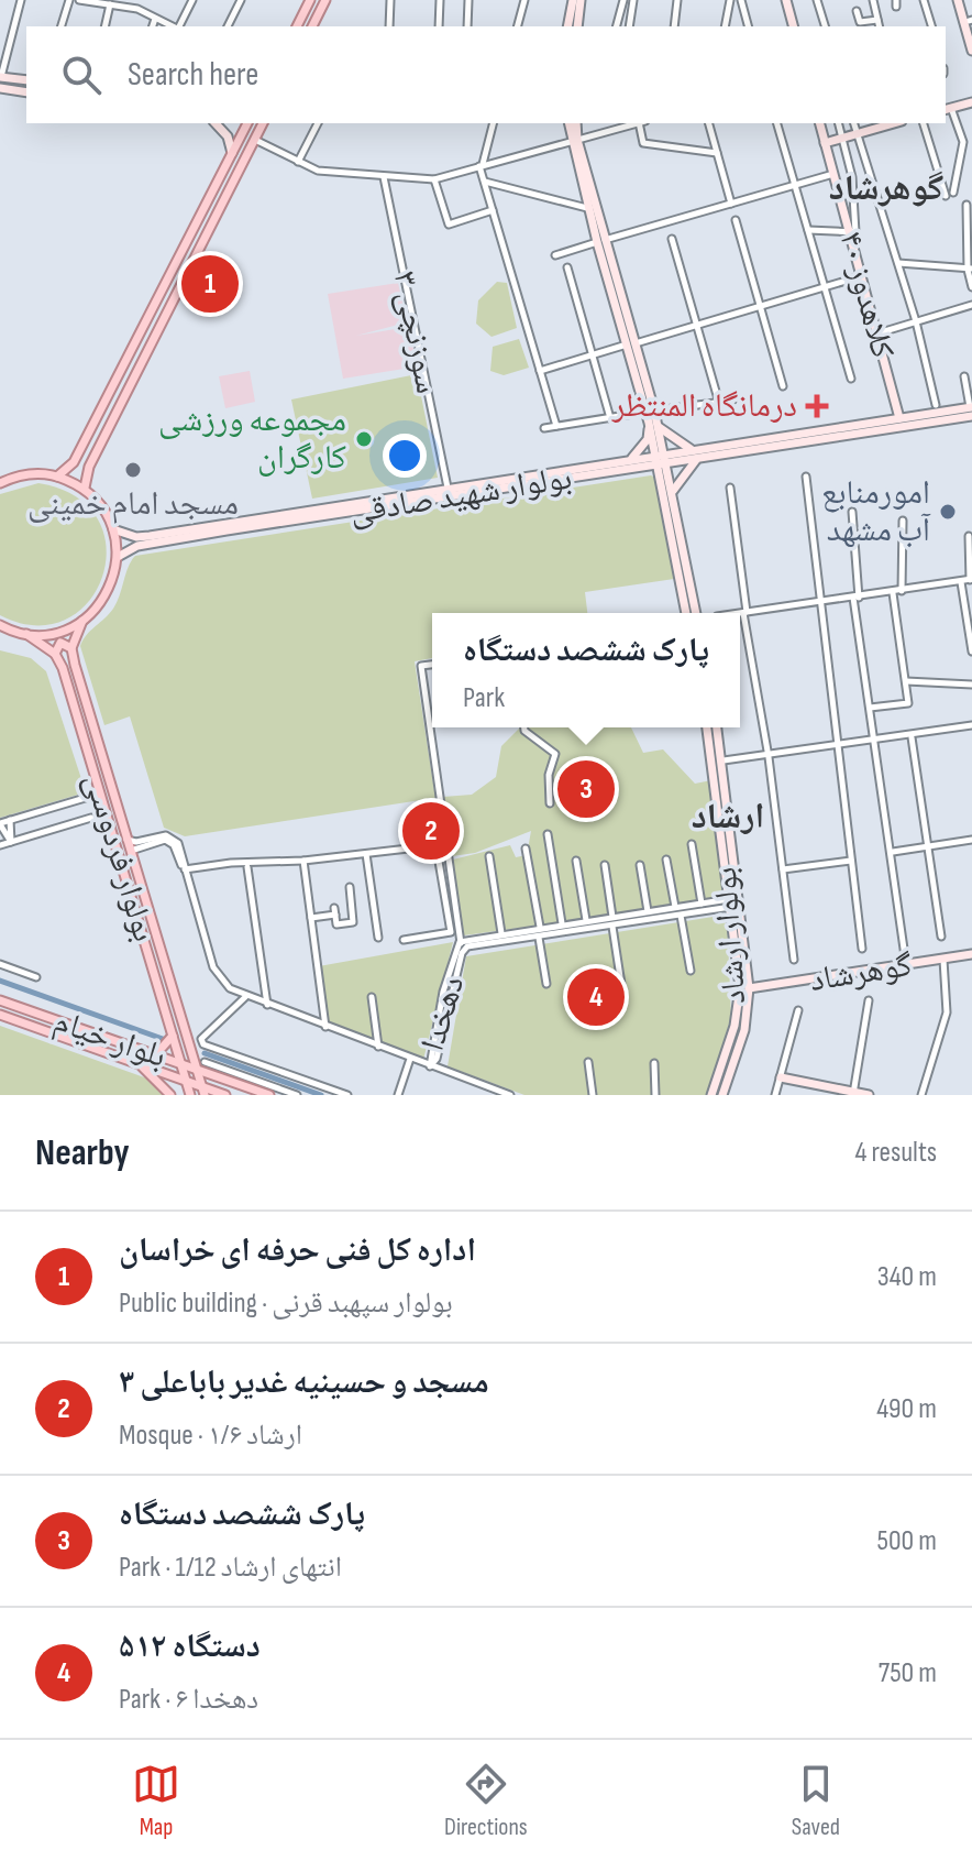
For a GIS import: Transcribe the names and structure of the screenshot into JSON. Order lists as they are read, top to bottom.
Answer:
{
  "streets": {
    "main road": [
      "کلاهدوز ۴۰",
      "بولوار شهید صادقی",
      "بولوار فردوسی",
      "بولوار ارشاد",
      "گوهرشاد",
      "بلوار خیام"
    ],
    "street": ["سوزنچی ۳", "دهخدا"]
  },
  "crossings": [
    ["سوزنچی ۳", "بولوار شهید صادقی"],
    ["بولوار فردوسی", "بلوار خیام"],
    ["بولوار ارشاد", "گوهرشاد"],
    ["بولوار ارشاد", "دهخدا"]
  ],
  "districts": ["گوهرشاد", "ارشاد"],
  "places": {
    "health": ["درمانگاه المنتظر"],
    "other": ["مجموعه ورزشی کارگران", "مسجد امام خمینی", "امورمنابع آب مشهد"]
  },
  "page": {
    "search": "Search here",
    "pins": [
      "1",
      "3",
      "2",
      "4"
    ],
    "popup": ["پارک‌ ششصد دستگاه", "Park"],
    "heading": ["Nearby", "4 results"],
    "list": [
      {
        "mark": "1",
        "name": "اداره کل فنی حرفه ای خراسان",
        "note": "Public building · بولوار سپهبد قرنی",
        "value": "340 m"
      },
      {
        "mark": "2",
        "name": "مسجد و حسینیه غدیر باباعلی ۳",
        "note": "Mosque · ارشاد ۱/۶",
        "value": "490 m"
      },
      {
        "mark": "3",
        "name": "پارک‌ ششصد دستگاه",
        "note": "Park · انتهای ارشاد 1/12",
        "value": "500 m"
      },
      {
        "mark": "4",
        "name": "۵۱۲ دستگاه",
        "note": "Park · دهخدا ۶",
        "value": "750 m"
      }
    ],
    "nav": ["Map", "Directions", "Saved"]
  }
}
